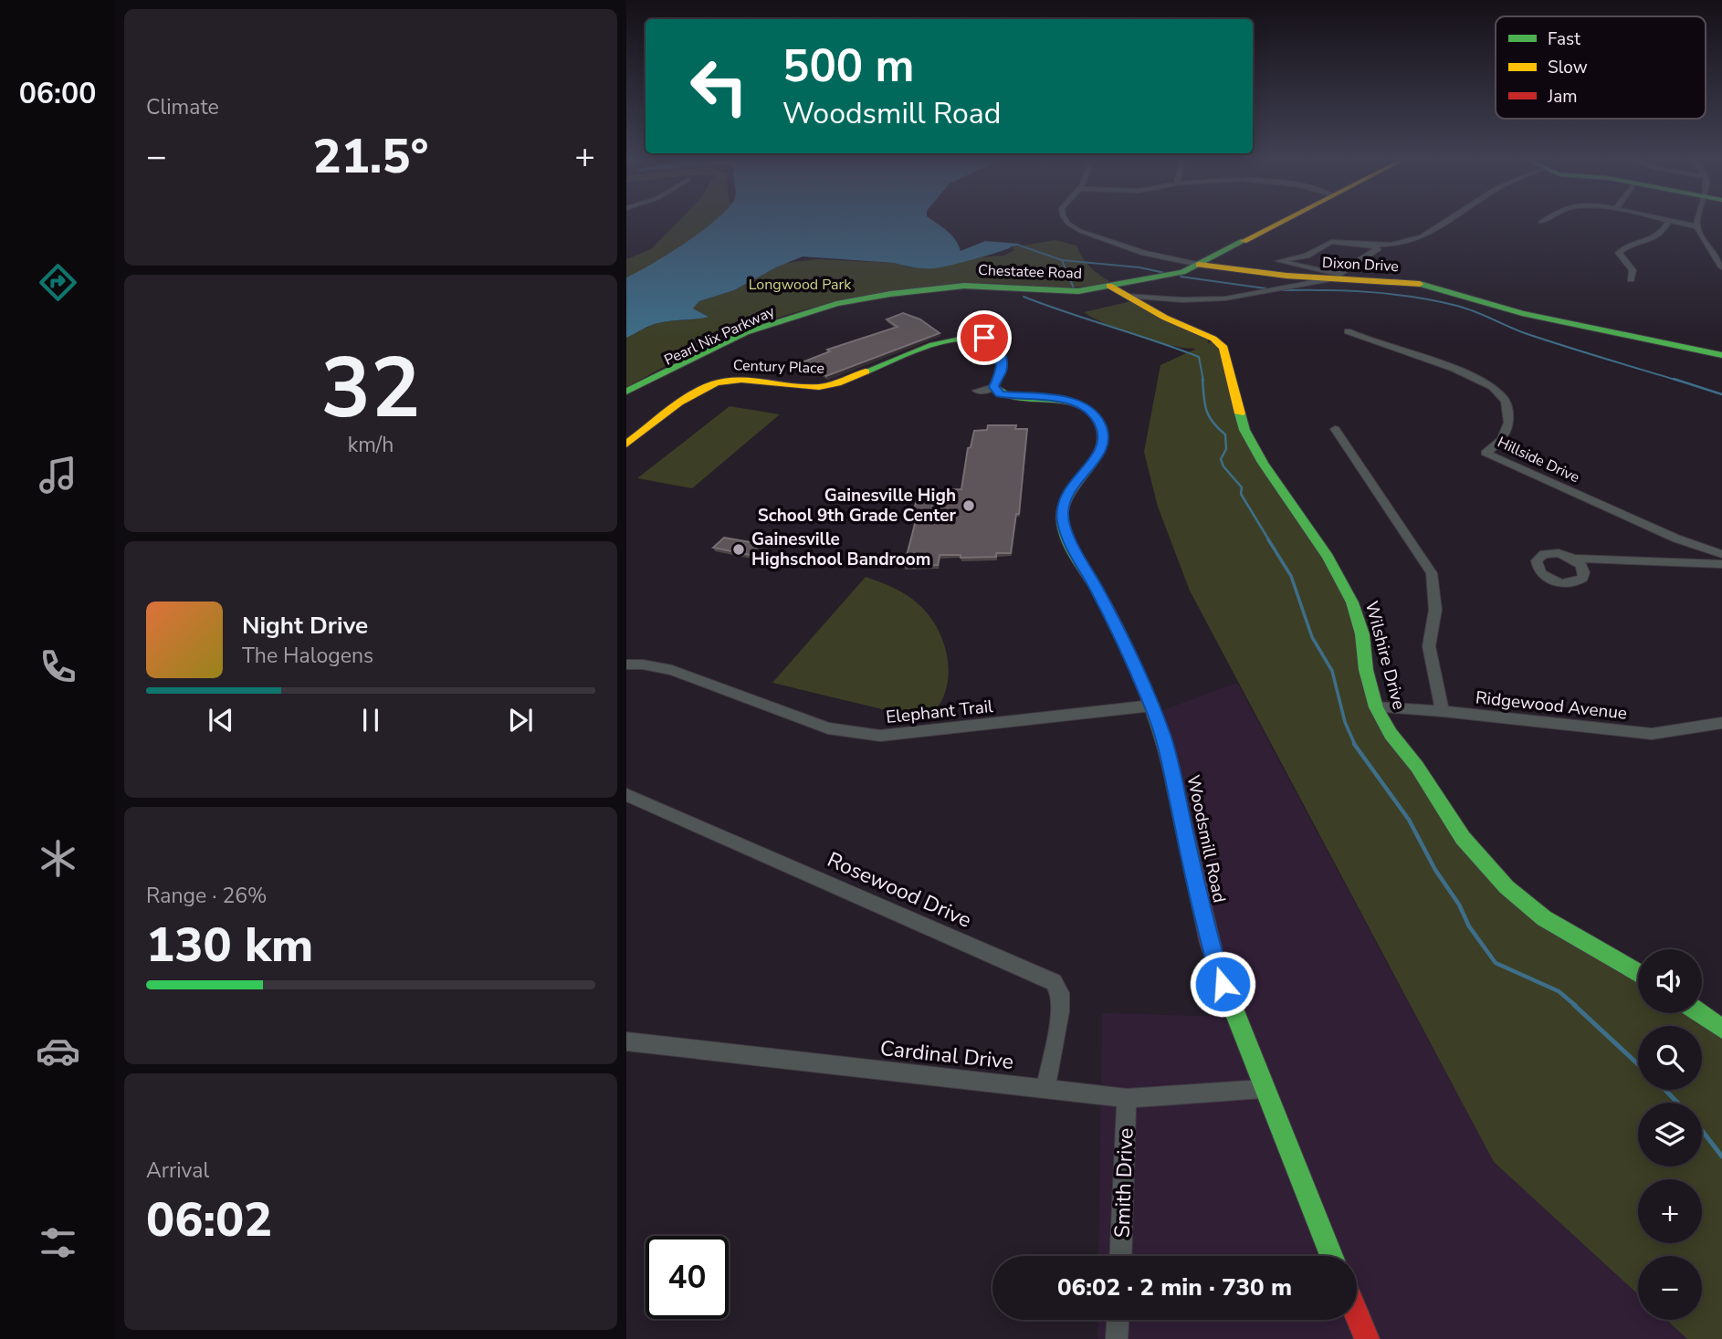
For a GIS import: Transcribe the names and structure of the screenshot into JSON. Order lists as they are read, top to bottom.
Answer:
{
  "streets": {
    "street": [
      "Dixon Drive",
      "Chestatee Road",
      "Pearl Nix Parkway",
      "Century Place",
      "Hillside Drive",
      "Wilshire Drive",
      "Ridgewood Avenue",
      "Elephant Trail",
      "Woodsmill Road",
      "Rosewood Drive",
      "Cardinal Drive",
      "Smith Drive"
    ]
  },
  "crossings": [
    ["Dixon Drive", "Chestatee Road"],
    ["Chestatee Road", "Pearl Nix Parkway"],
    ["Chestatee Road", "Wilshire Drive"],
    ["Century Place", "Woodsmill Road"],
    ["Wilshire Drive", "Ridgewood Avenue"],
    ["Elephant Trail", "Woodsmill Road"],
    ["Woodsmill Road", "Cardinal Drive"],
    ["Rosewood Drive", "Cardinal Drive"],
    ["Cardinal Drive", "Smith Drive"]
  ],
  "parks": ["Longwood Park"],
  "places": ["Gainesville High School 9th Grade Center", "Gainesville Highschool Bandroom"],
  "legend": ["Fast", "Slow", "Jam"],
  "page": {
    "tabs": "06:00",
    "tile": [
      "Climate",
      ["32", "km/h"],
      ["Range · 26%", "130 km"],
      ["Arrival", "06:02"]
    ],
    "turn": ["500 m", "Woodsmill Road"],
    "heat": ["−", "21.5°", "+"],
    "song": ["Night Drive", "The Halogens"],
    "map_buttons": ["+", "−"],
    "limit": "40",
    "trip": "06:02 · 2 min · 730 m"
  }
}
